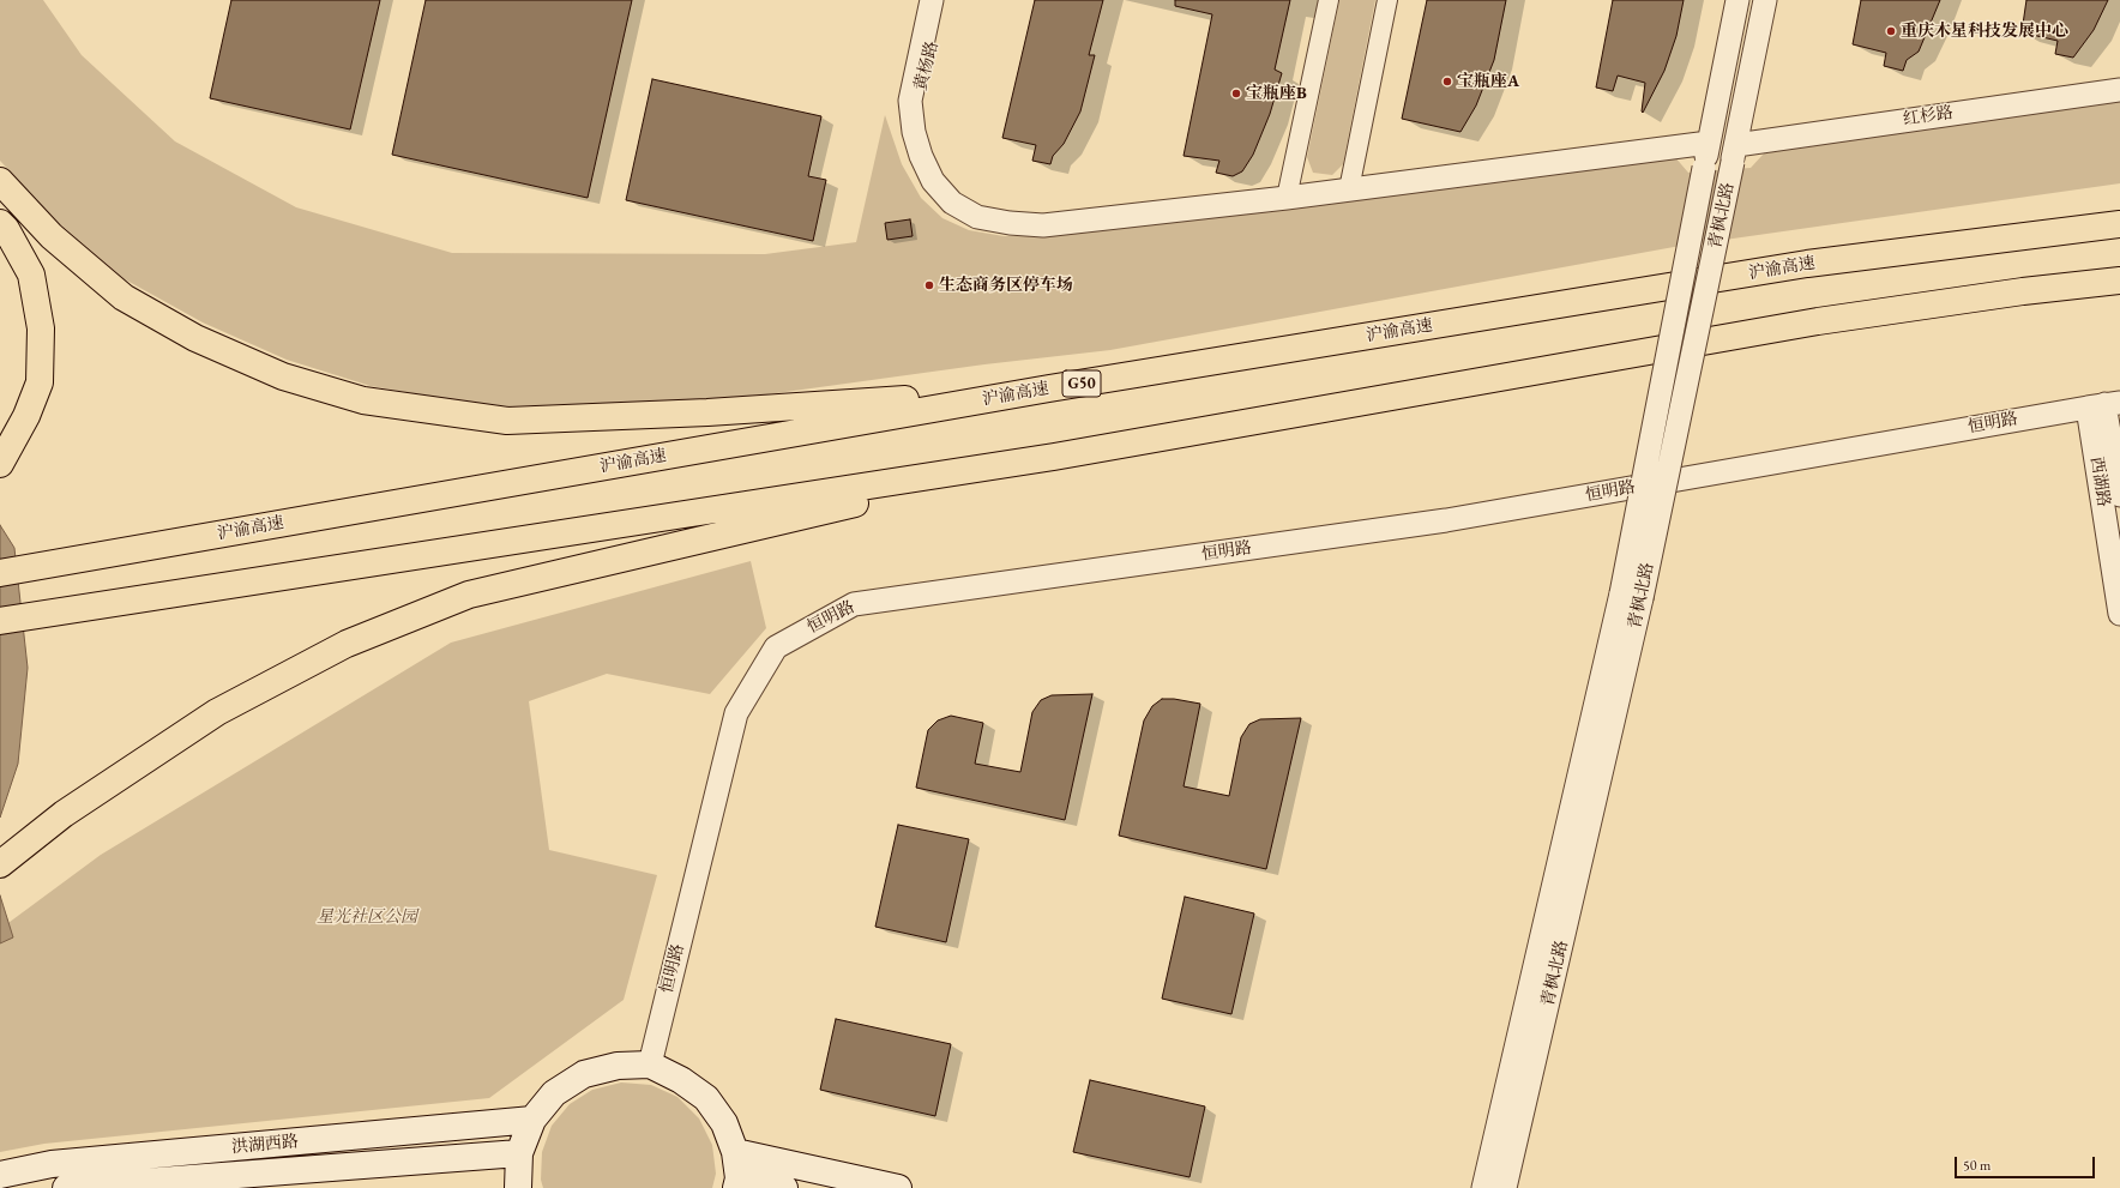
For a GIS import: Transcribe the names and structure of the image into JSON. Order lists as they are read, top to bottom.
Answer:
{
  "streets": {
    "highway": ["沪渝高速", "G50"],
    "main road": ["洪湖西路"],
    "street": [
      "黄杨路",
      "红杉路",
      "青枫北路",
      "恒明路",
      "西湖路"
    ]
  },
  "crossings": [
    ["红杉路", "青枫北路"],
    ["恒明路", "西湖路"]
  ],
  "parks": ["星光社区公园"],
  "places": [
    "重庆木星科技发展中心",
    "宝瓶座A",
    "宝瓶座B",
    "生态商务区停车场"
  ],
  "scale_bar": "50 m"
}
